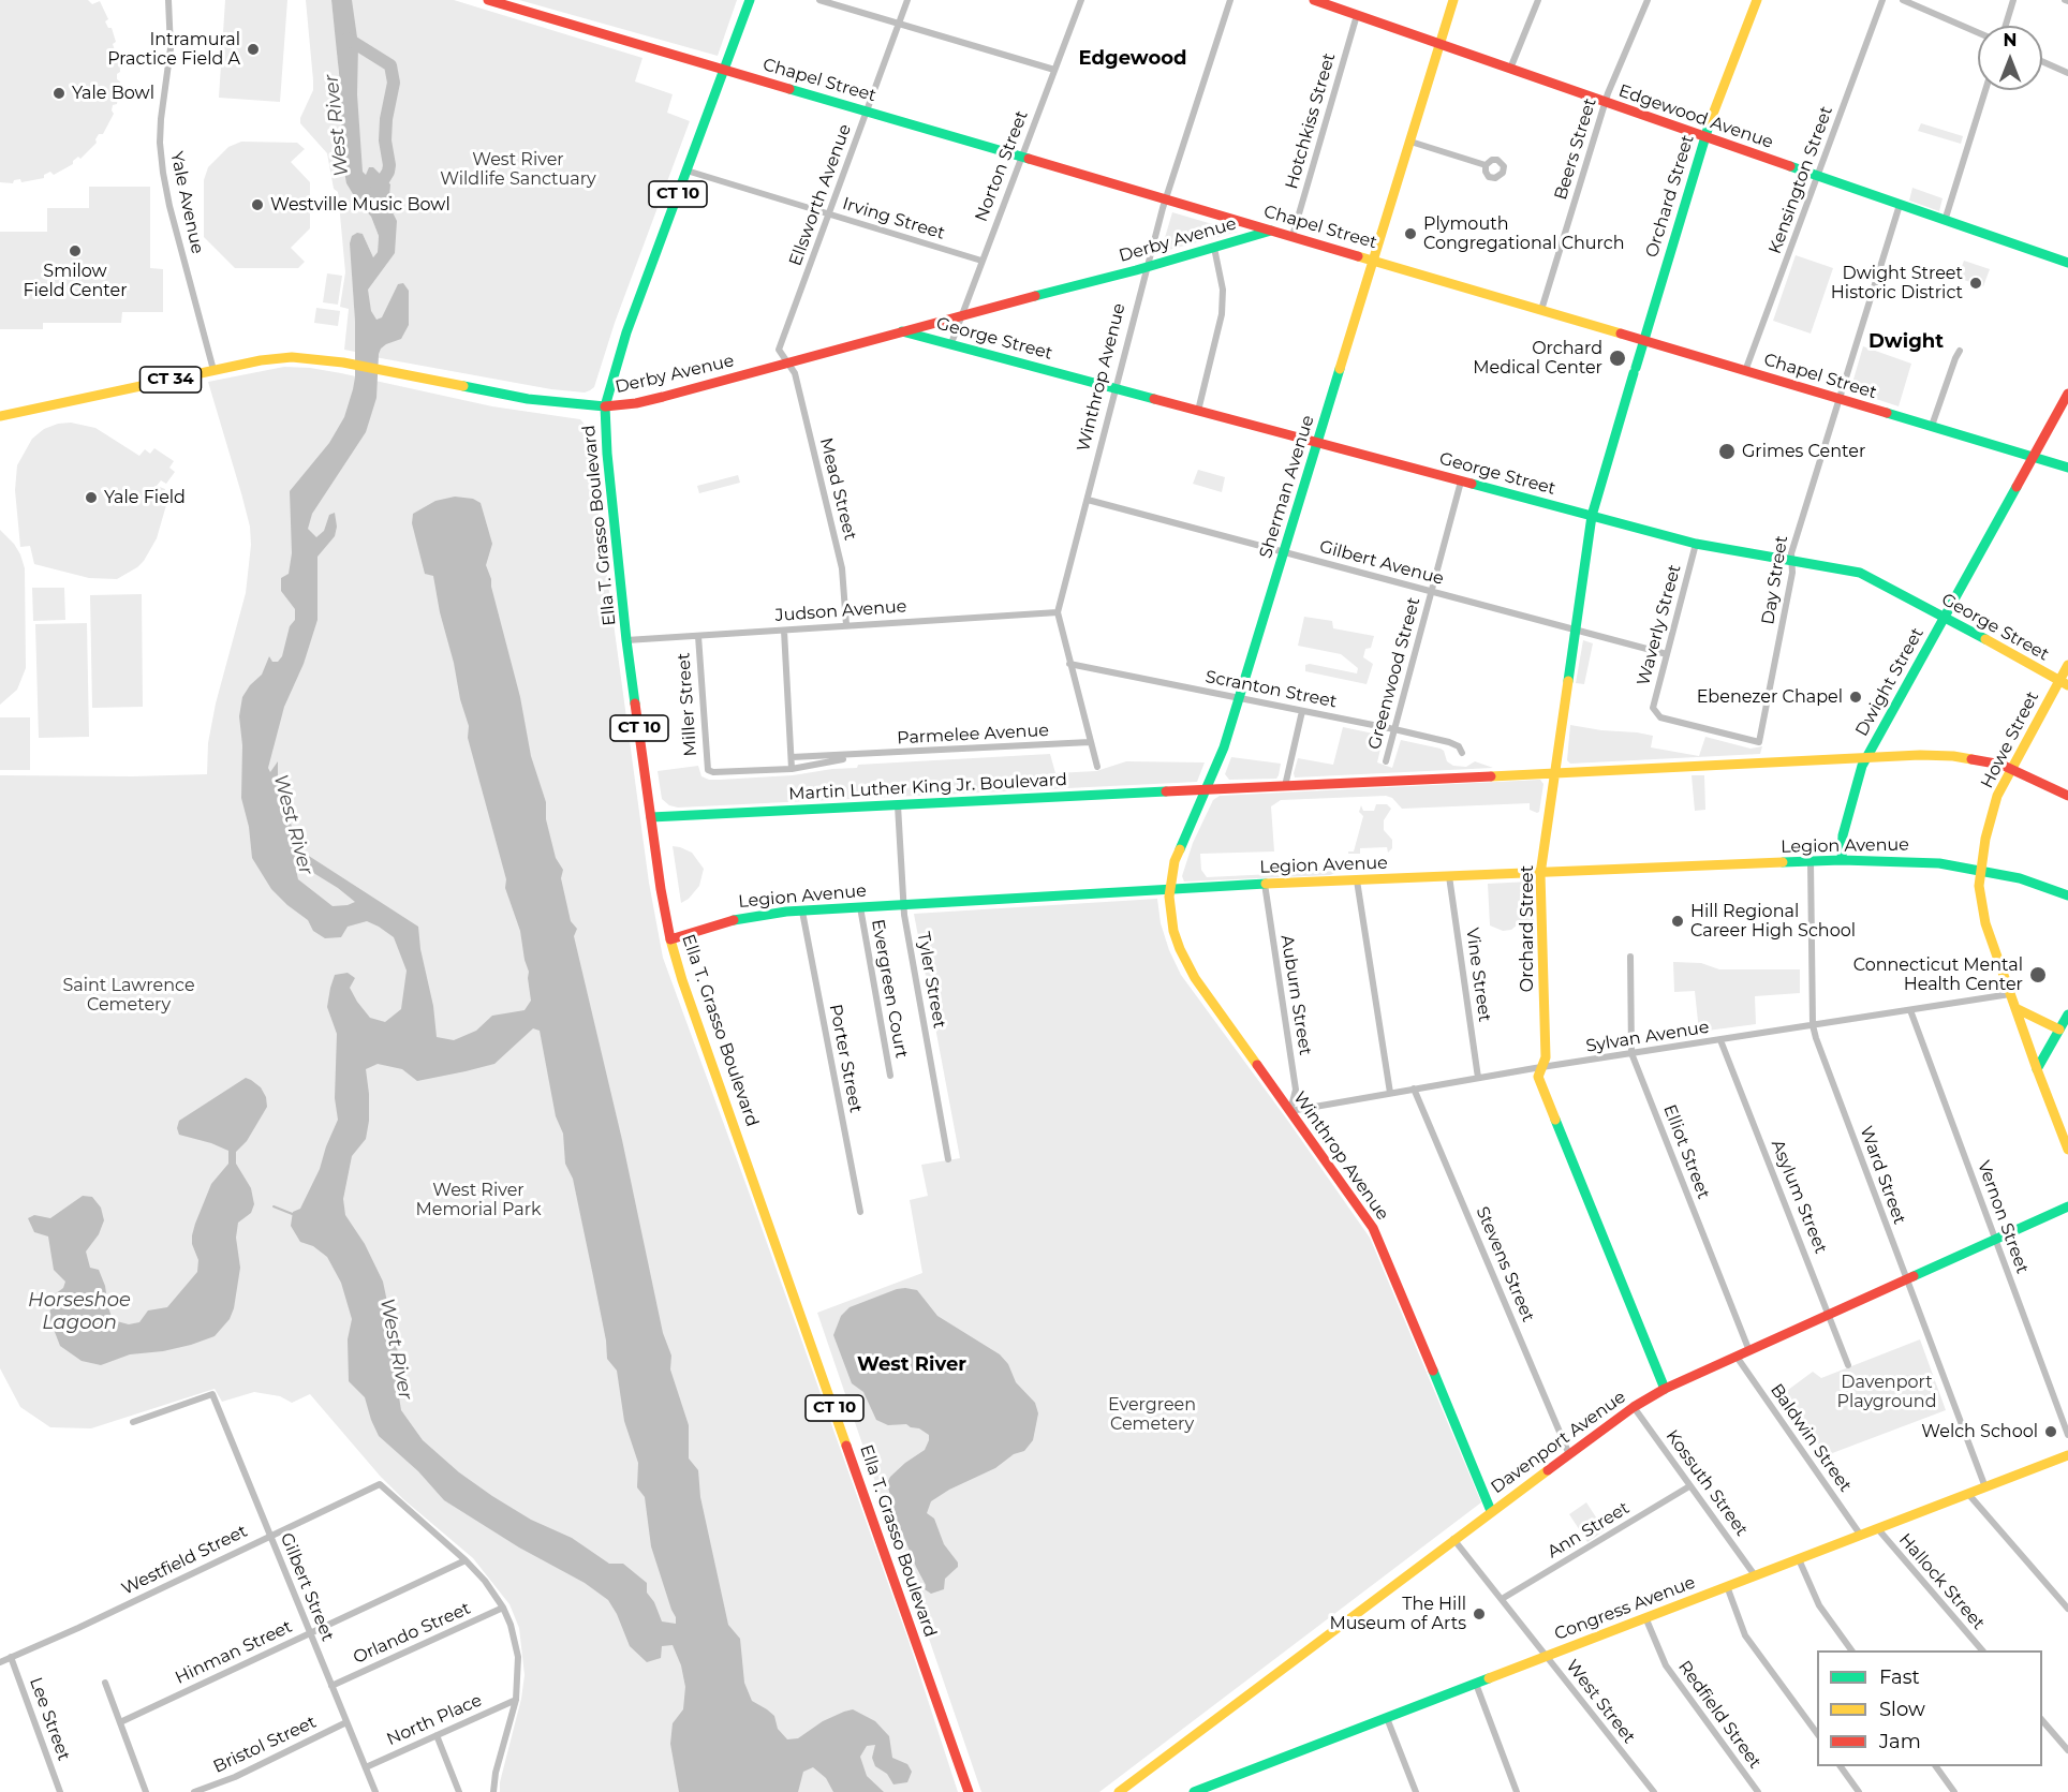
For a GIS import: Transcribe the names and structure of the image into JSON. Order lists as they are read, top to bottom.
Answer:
{
  "streets": {
    "main road": [
      "Chapel Street",
      "Edgewood Avenue",
      "CT 10",
      "Orchard Street",
      "Derby Avenue",
      "George Street",
      "Winthrop Avenue",
      "CT 34",
      "Sherman Avenue",
      "Ella T. Grasso Boulevard",
      "Dwight Street",
      "Howe Street",
      "Martin Luther King Jr. Boulevard",
      "Legion Avenue",
      "Davenport Avenue",
      "Congress Avenue"
    ],
    "street": [
      "Hotchkiss Street",
      "Beers Street",
      "Norton Street",
      "Kensington Street",
      "Ellsworth Avenue",
      "Yale Avenue",
      "Irving Street",
      "Mead Street",
      "Gilbert Avenue",
      "Day Street",
      "Judson Avenue",
      "Waverly Street",
      "Greenwood Street",
      "Scranton Street",
      "Miller Street",
      "Parmelee Avenue",
      "Vine Street",
      "Tyler Street",
      "Evergreen Court",
      "Auburn Street",
      "Sylvan Avenue",
      "Porter Street",
      "Elliot Street",
      "Ward Street",
      "Asylum Street",
      "Vernon Street",
      "Stevens Street",
      "Baldwin Street",
      "Kossuth Street",
      "Ann Street",
      "Westfield Street",
      "Hallock Street",
      "Gilbert Street",
      "Orlando Street",
      "Hinman Street",
      "West Street",
      "Redfield Street",
      "Lee Street",
      "North Place",
      "Bristol Street"
    ]
  },
  "crossings": [
    ["Chapel Street", "Hotchkiss Street"],
    ["Chapel Street", "Beers Street"],
    ["Chapel Street", "Norton Street"],
    ["Chapel Street", "Kensington Street"],
    ["Chapel Street", "Ellsworth Avenue"],
    ["Chapel Street", "Orchard Street"],
    ["Chapel Street", "Derby Avenue"],
    ["Chapel Street", "Winthrop Avenue"],
    ["Chapel Street", "Sherman Avenue"],
    ["Chapel Street", "Ella T. Grasso Boulevard"],
    ["Chapel Street", "Day Street"],
    ["Chapel Street", "Dwight Street"],
    ["Edgewood Avenue", "Hotchkiss Street"],
    ["Edgewood Avenue", "Beers Street"],
    ["Edgewood Avenue", "Kensington Street"],
    ["Edgewood Avenue", "Orchard Street"],
    ["Edgewood Avenue", "Sherman Avenue"],
    ["Edgewood Avenue", "Day Street"],
    ["Norton Street", "Irving Street"],
    ["Norton Street", "Derby Avenue"],
    ["Norton Street", "George Street"],
    ["Ellsworth Avenue", "Irving Street"],
    ["Ellsworth Avenue", "Derby Avenue"],
    ["Ellsworth Avenue", "Mead Street"],
    ["Orchard Street", "George Street"],
    ["Orchard Street", "Gilbert Avenue"],
    ["Orchard Street", "Martin Luther King Jr. Boulevard"],
    ["Orchard Street", "Legion Avenue"],
    ["Orchard Street", "Sylvan Avenue"],
    ["Orchard Street", "Davenport Avenue"],
    ["Yale Avenue", "Derby Avenue"],
    ["Irving Street", "Ella T. Grasso Boulevard"],
    ["Derby Avenue", "George Street"],
    ["Derby Avenue", "Winthrop Avenue"],
    ["Derby Avenue", "Mead Street"],
    ["Derby Avenue", "Ella T. Grasso Boulevard"],
    ["George Street", "Winthrop Avenue"],
    ["George Street", "Sherman Avenue"],
    ["George Street", "Day Street"],
    ["George Street", "Waverly Street"],
    ["George Street", "Greenwood Street"],
    ["George Street", "Dwight Street"],
    ["George Street", "Howe Street"],
    ["Winthrop Avenue", "Sherman Avenue"],
    ["Winthrop Avenue", "Gilbert Avenue"],
    ["Winthrop Avenue", "Judson Avenue"],
    ["Winthrop Avenue", "Scranton Street"],
    ["Winthrop Avenue", "Parmelee Avenue"],
    ["Winthrop Avenue", "Auburn Street"],
    ["Winthrop Avenue", "Sylvan Avenue"],
    ["Winthrop Avenue", "Davenport Avenue"],
    ["Sherman Avenue", "Gilbert Avenue"],
    ["Sherman Avenue", "Scranton Street"],
    ["Sherman Avenue", "Martin Luther King Jr. Boulevard"],
    ["Sherman Avenue", "Legion Avenue"],
    ["Mead Street", "Judson Avenue"],
    ["Ella T. Grasso Boulevard", "Judson Avenue"],
    ["Ella T. Grasso Boulevard", "Martin Luther King Jr. Boulevard"],
    ["Ella T. Grasso Boulevard", "Legion Avenue"],
    ["Gilbert Avenue", "Waverly Street"],
    ["Gilbert Avenue", "Greenwood Street"],
    ["Day Street", "Waverly Street"],
    ["Judson Avenue", "Miller Street"],
    ["Greenwood Street", "Scranton Street"],
    ["Dwight Street", "Martin Luther King Jr. Boulevard"],
    ["Dwight Street", "Legion Avenue"],
    ["Miller Street", "Parmelee Avenue"],
    ["Howe Street", "Martin Luther King Jr. Boulevard"],
    ["Howe Street", "Legion Avenue"],
    ["Howe Street", "Sylvan Avenue"],
    ["Martin Luther King Jr. Boulevard", "Tyler Street"],
    ["Legion Avenue", "Vine Street"],
    ["Legion Avenue", "Tyler Street"],
    ["Legion Avenue", "Evergreen Court"],
    ["Legion Avenue", "Auburn Street"],
    ["Legion Avenue", "Porter Street"],
    ["Legion Avenue", "Ward Street"],
    ["Vine Street", "Sylvan Avenue"],
    ["Auburn Street", "Sylvan Avenue"],
    ["Sylvan Avenue", "Elliot Street"],
    ["Sylvan Avenue", "Ward Street"],
    ["Sylvan Avenue", "Asylum Street"],
    ["Sylvan Avenue", "Vernon Street"],
    ["Sylvan Avenue", "Stevens Street"],
    ["Elliot Street", "Davenport Avenue"],
    ["Ward Street", "Davenport Avenue"],
    ["Ward Street", "Congress Avenue"],
    ["Asylum Street", "Davenport Avenue"],
    ["Vernon Street", "Davenport Avenue"],
    ["Stevens Street", "Davenport Avenue"],
    ["Baldwin Street", "Davenport Avenue"],
    ["Baldwin Street", "Congress Avenue"],
    ["Davenport Avenue", "Kossuth Street"],
    ["Davenport Avenue", "West Street"],
    ["Kossuth Street", "Ann Street"],
    ["Kossuth Street", "Congress Avenue"],
    ["Ann Street", "West Street"],
    ["Westfield Street", "Gilbert Street"],
    ["Westfield Street", "Hinman Street"],
    ["Westfield Street", "Lee Street"],
    ["Hallock Street", "Congress Avenue"],
    ["Gilbert Street", "Orlando Street"],
    ["Gilbert Street", "Hinman Street"],
    ["Gilbert Street", "North Place"],
    ["Gilbert Street", "Bristol Street"],
    ["Congress Avenue", "West Street"],
    ["Congress Avenue", "Redfield Street"]
  ],
  "districts": ["Edgewood", "Dwight", "West River"],
  "water": ["West River", "Horseshoe Lagoon"],
  "parks": [
    "West River Wildlife Sanctuary",
    "Saint Lawrence Cemetery",
    "West River Memorial Park",
    "Davenport Playground",
    "Evergreen Cemetery"
  ],
  "places": [
    "Intramural Practice Field A",
    "Yale Bowl",
    "Westville Music Bowl",
    "Plymouth Congregational Church",
    "Smilow Field Center",
    "Dwight Street Historic District",
    "Orchard Medical Center",
    "Grimes Center",
    "Yale Field",
    "Ebenezer Chapel",
    "Hill Regional Career High School",
    "Connecticut Mental Health Center",
    "Welch School",
    "The Hill Museum of Arts"
  ],
  "legend": ["Fast", "Slow", "Jam"],
  "north": "top"
}
